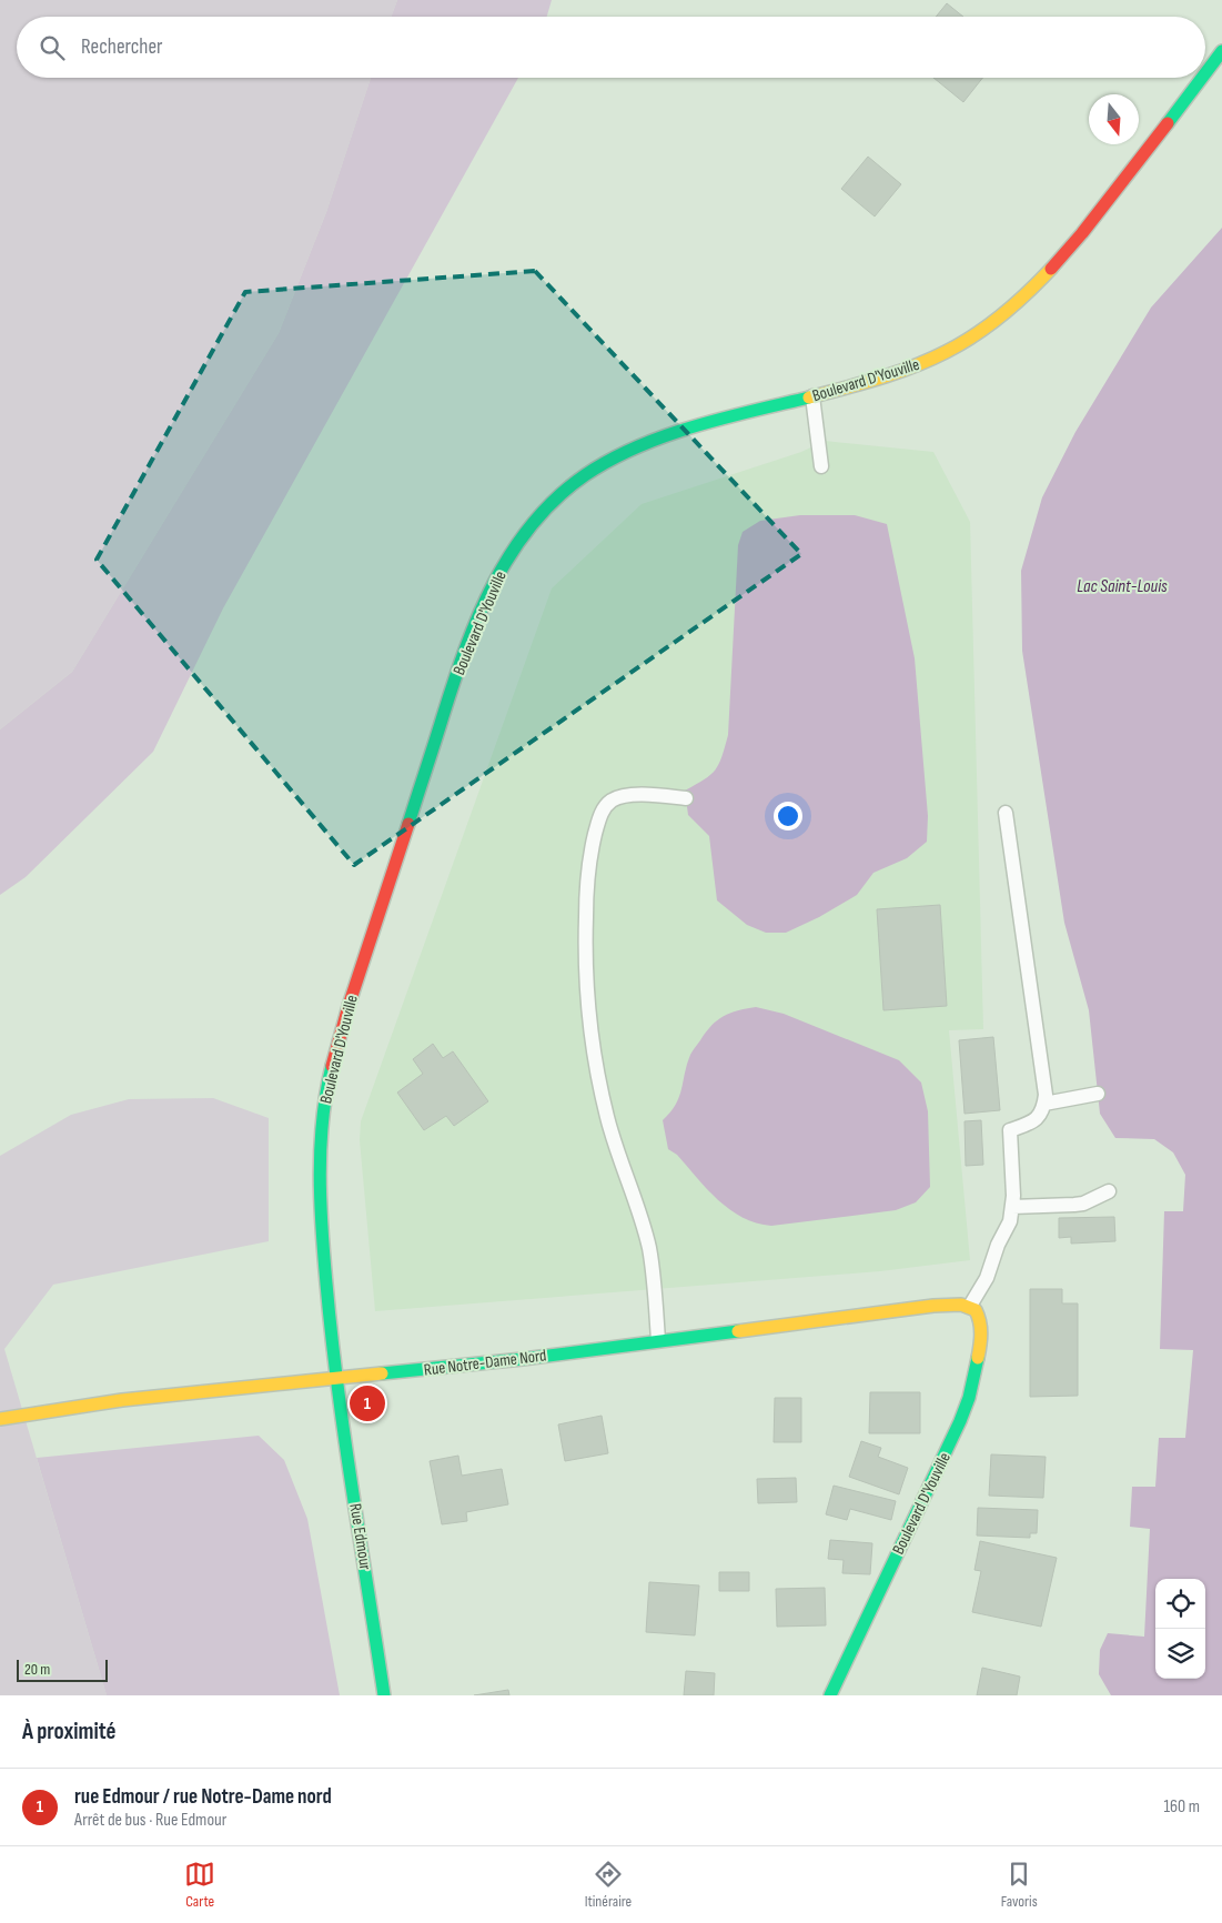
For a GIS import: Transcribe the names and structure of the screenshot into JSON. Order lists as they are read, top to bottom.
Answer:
{
  "streets": {
    "street": ["Boulevard D'Youville", "Rue Notre-Dame Nord", "Rue Edmour"]
  },
  "crossings": [
    ["Boulevard D'Youville", "Rue Notre-Dame Nord"],
    ["Boulevard D'Youville", "Rue Edmour"],
    ["Rue Notre-Dame Nord", "Rue Edmour"]
  ],
  "water": ["Lac Saint-Louis"],
  "scale_bar": "20 m",
  "north": "bottom",
  "page": {
    "search": "Rechercher",
    "pins": "1",
    "scale": "20 m",
    "heading": "À proximité",
    "list": [
      {
        "mark": "1",
        "name": "rue Edmour / rue Notre-Dame nord",
        "note": "Arrêt de bus · Rue Edmour",
        "value": "160 m"
      }
    ],
    "nav": ["Carte", "Itinéraire", "Favoris"]
  }
}
